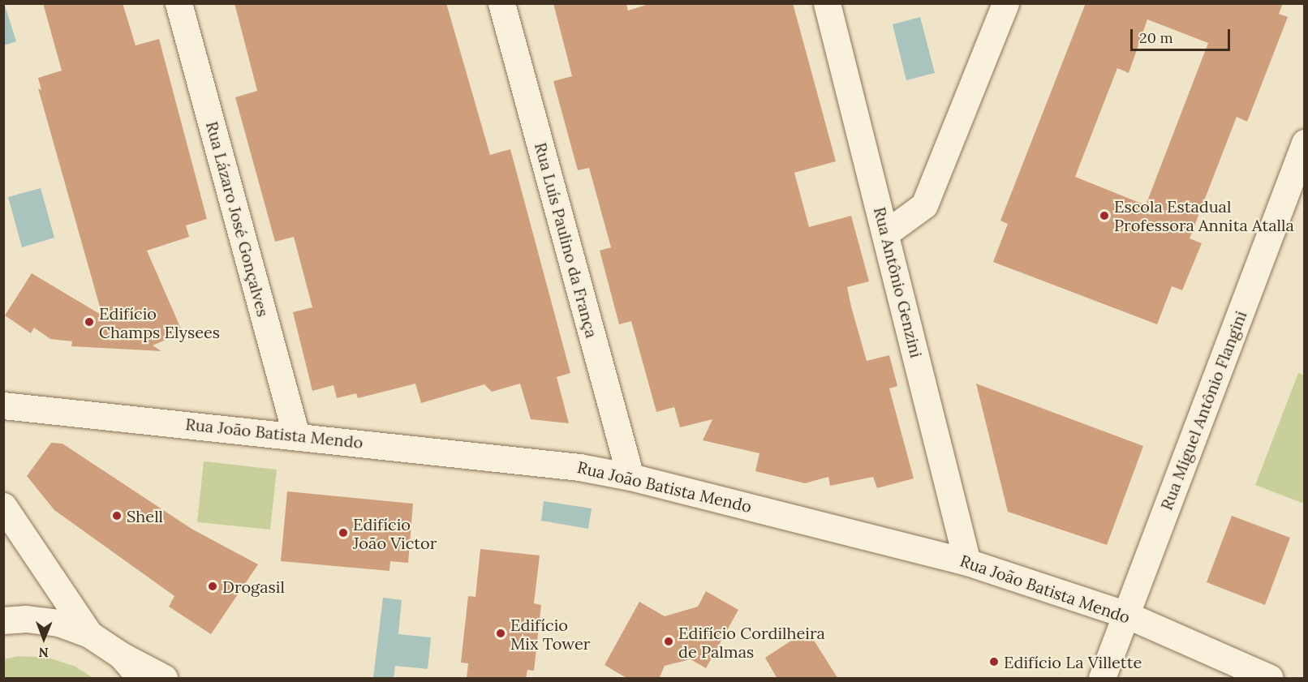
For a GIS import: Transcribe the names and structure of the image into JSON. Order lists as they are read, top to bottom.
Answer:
{
  "streets": {
    "street": [
      "Rua Lázaro José Gonçalves",
      "Rua Luís Paulino da França",
      "Rua Antônio Genzini",
      "Rua Miguel Antônio Flangini",
      "Rua João Batista Mendo"
    ]
  },
  "crossings": [
    ["Rua Lázaro José Gonçalves", "Rua João Batista Mendo"],
    ["Rua Luís Paulino da França", "Rua João Batista Mendo"],
    ["Rua Antônio Genzini", "Rua João Batista Mendo"],
    ["Rua Miguel Antônio Flangini", "Rua João Batista Mendo"]
  ],
  "places": [
    "Escola Estadual Professora Annita Atalla",
    "Edifício Champs Elysees",
    "Shell",
    "Edifício João Victor",
    "Drogasil",
    "Edifício Mix Tower",
    "Edifício Cordilheira de Palmas",
    "Edifício La Villette"
  ],
  "scale_bar": "20 m",
  "north": "bottom"
}
